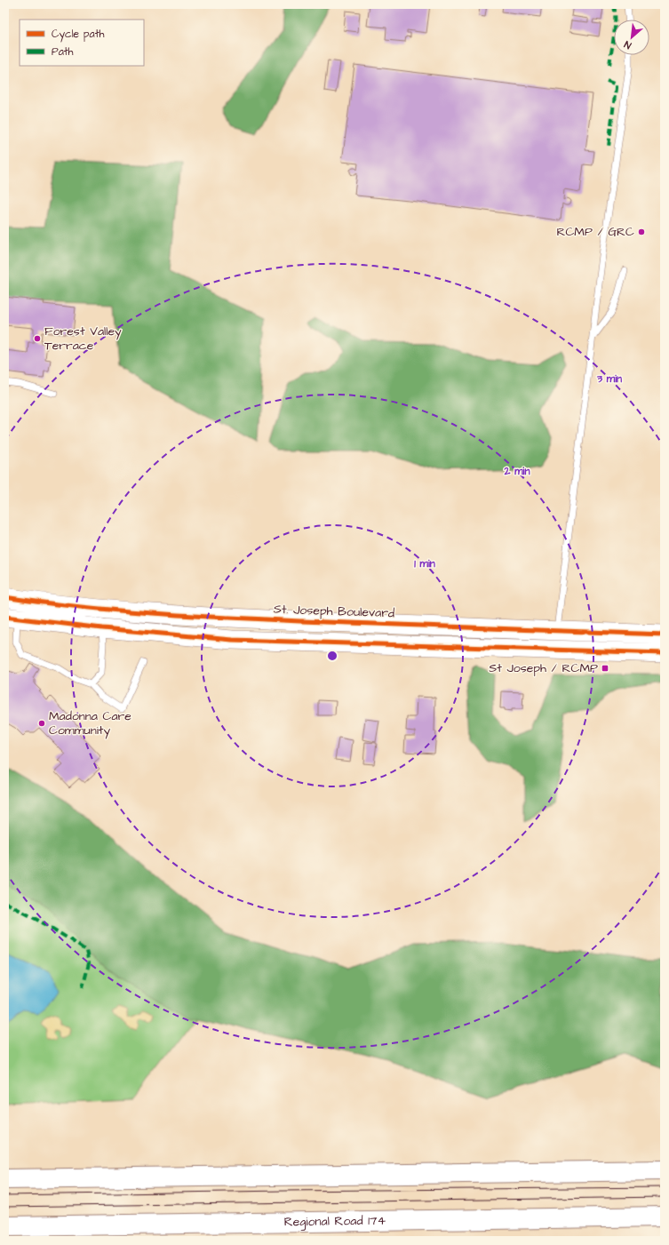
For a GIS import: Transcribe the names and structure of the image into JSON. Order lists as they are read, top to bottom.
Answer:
{
  "streets": {
    "highway": ["Regional Road 174"],
    "main road": ["St. Joseph Boulevard"]
  },
  "places": {
    "other": ["RCMP / GRC", "Forest Valley Terrace", "Madonna Care Community"],
    "transit": ["St Joseph / RCMP"]
  },
  "legend": ["Cycle path", "Path"],
  "north": "bottom left",
  "rings": ["3 min", "2 min", "1 min"]
}
